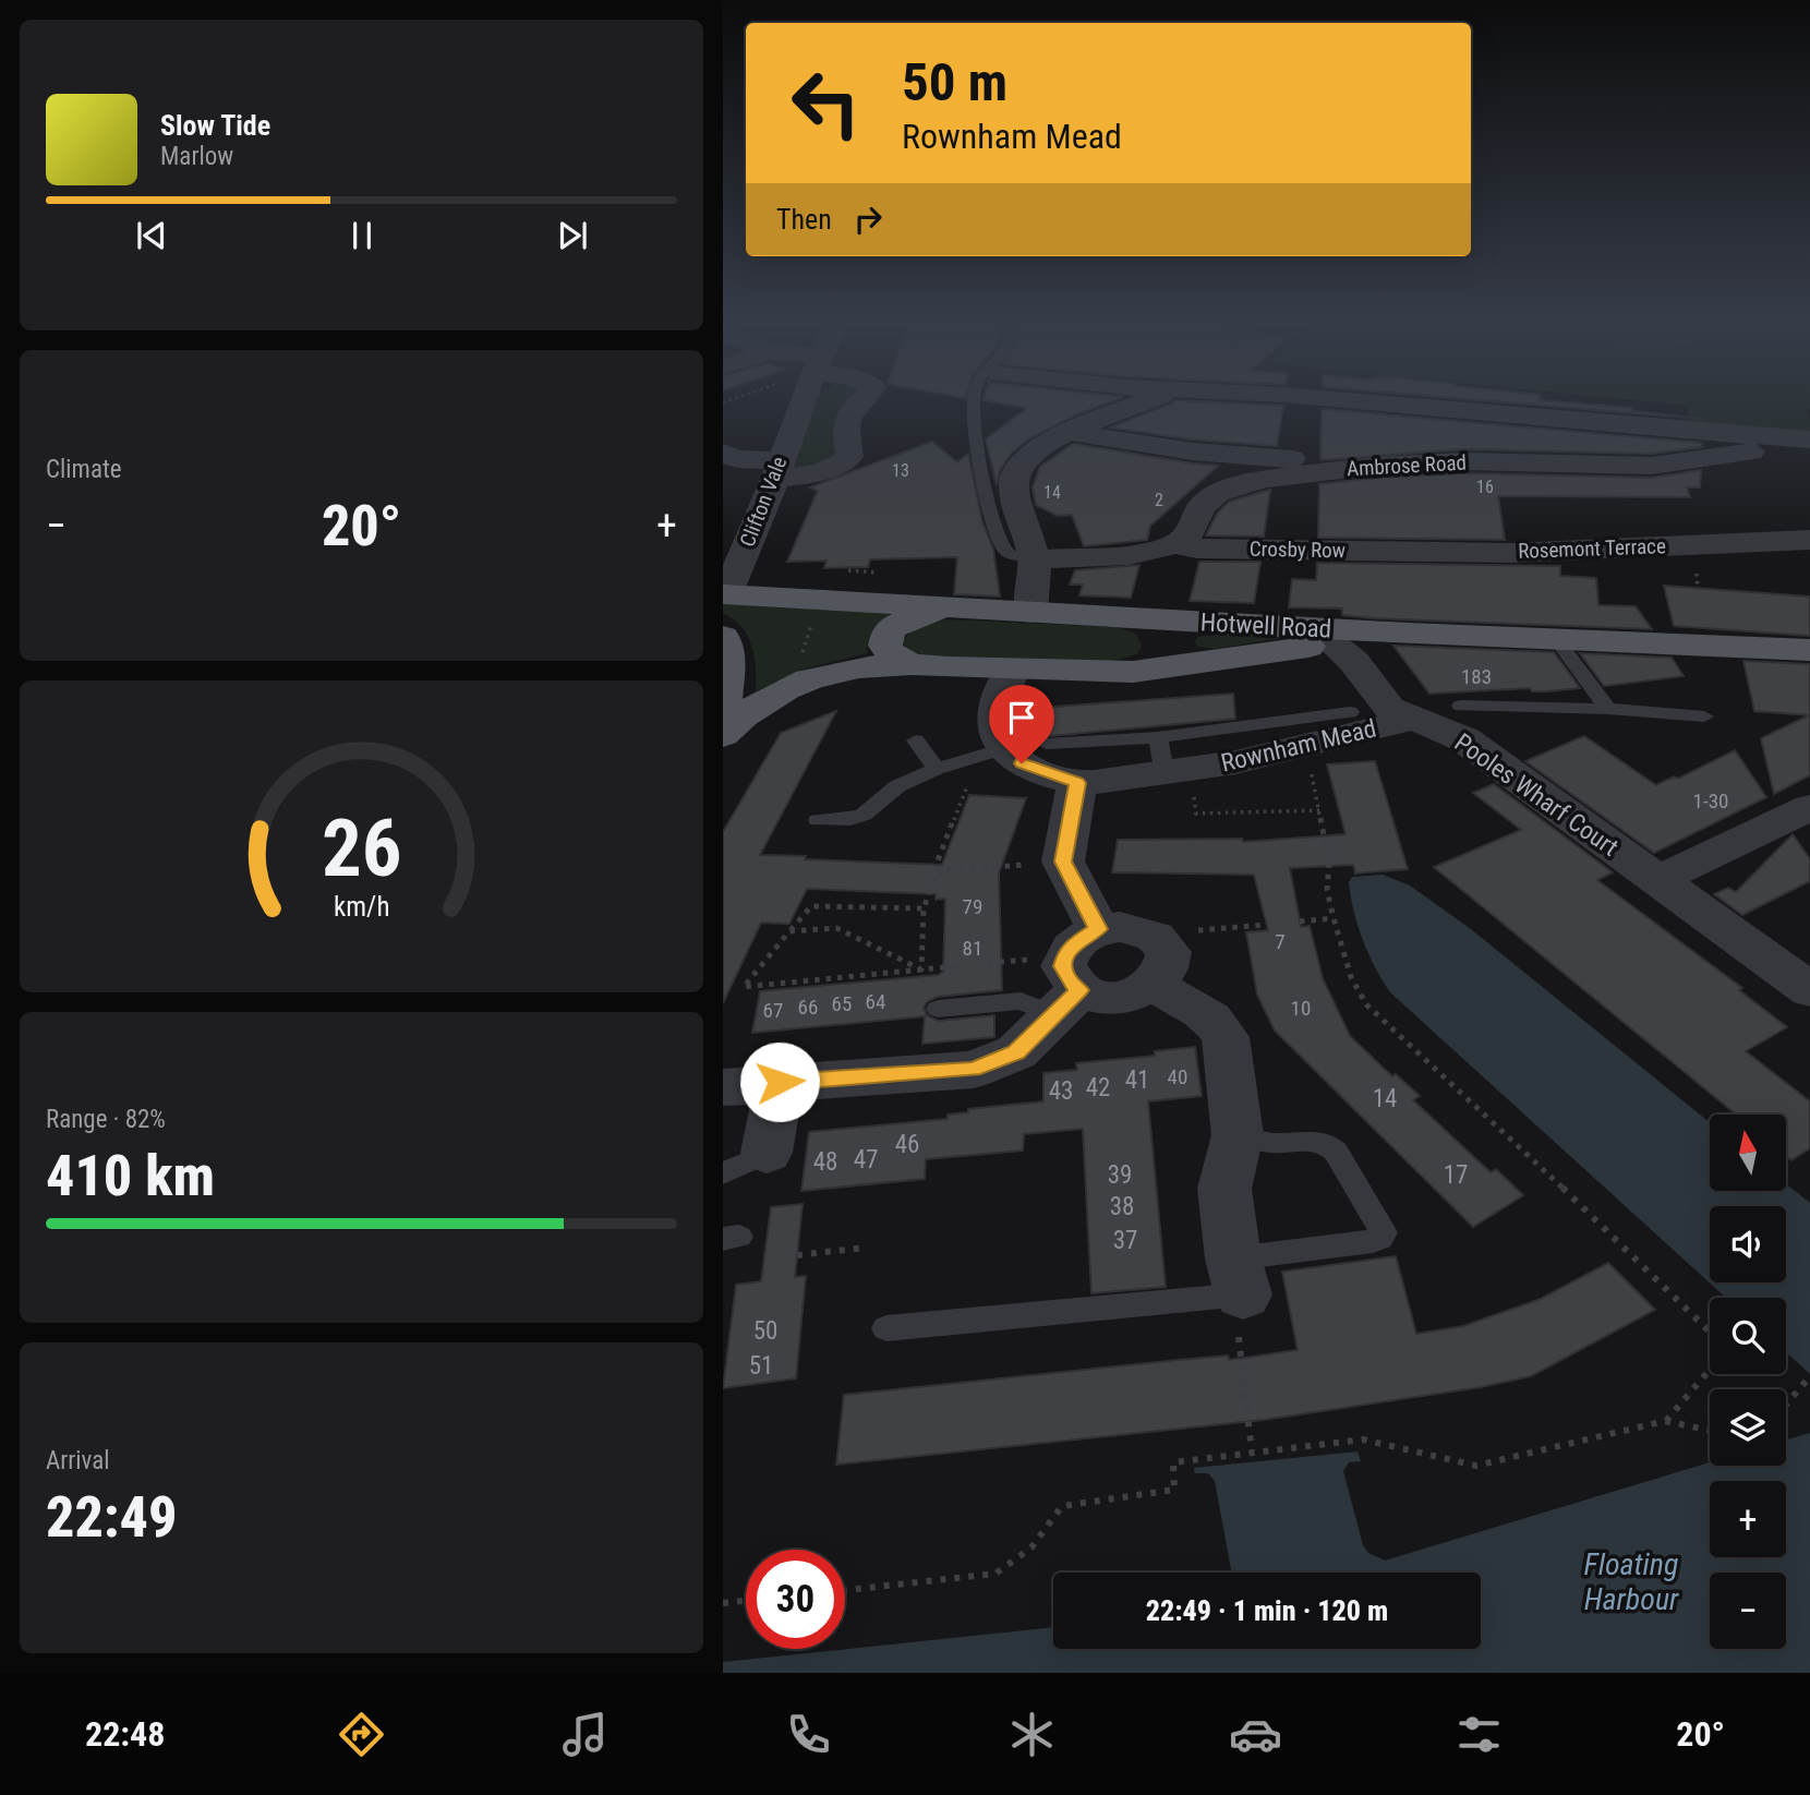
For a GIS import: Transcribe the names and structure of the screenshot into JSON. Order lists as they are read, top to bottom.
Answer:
{
  "streets": {
    "main road": ["Hotwell Road"],
    "street": [
      "Ambrose Road",
      "Clifton Vale",
      "Rosemont Terrace",
      "Crosby Row",
      "Rownham Mead",
      "Pooles Wharf Court"
    ]
  },
  "crossings": [
    ["Ambrose Road", "Crosby Row"],
    ["Clifton Vale", "Hotwell Road"],
    ["Rosemont Terrace", "Crosby Row"],
    ["Rownham Mead", "Pooles Wharf Court"]
  ],
  "water": ["Floating Harbour"],
  "house_numbers": [
    "13",
    "16",
    "14",
    "2",
    "183",
    "1-30",
    "79",
    "7",
    "81",
    "64",
    "65",
    "66",
    "10",
    "67",
    "40",
    "41",
    "42",
    "43",
    "14",
    "46",
    "47",
    "48",
    "39",
    "17",
    "38",
    "37",
    "50",
    "51"
  ],
  "north": "top",
  "page": {
    "turn": ["50 m", "Rownham Mead"],
    "song": ["Slow Tide", "Marlow"],
    "then": "Then",
    "tile": [
      "Climate",
      ["Range · 82%", "410 km"],
      ["Arrival", "22:49"]
    ],
    "heat": ["−", "20°", "+"],
    "map_buttons": ["+", "−"],
    "limit": "30",
    "trip": "22:49 · 1 min · 120 m",
    "tabs": ["22:48", "20°"],
    "gauge": ["26", "km/h"]
  }
}
